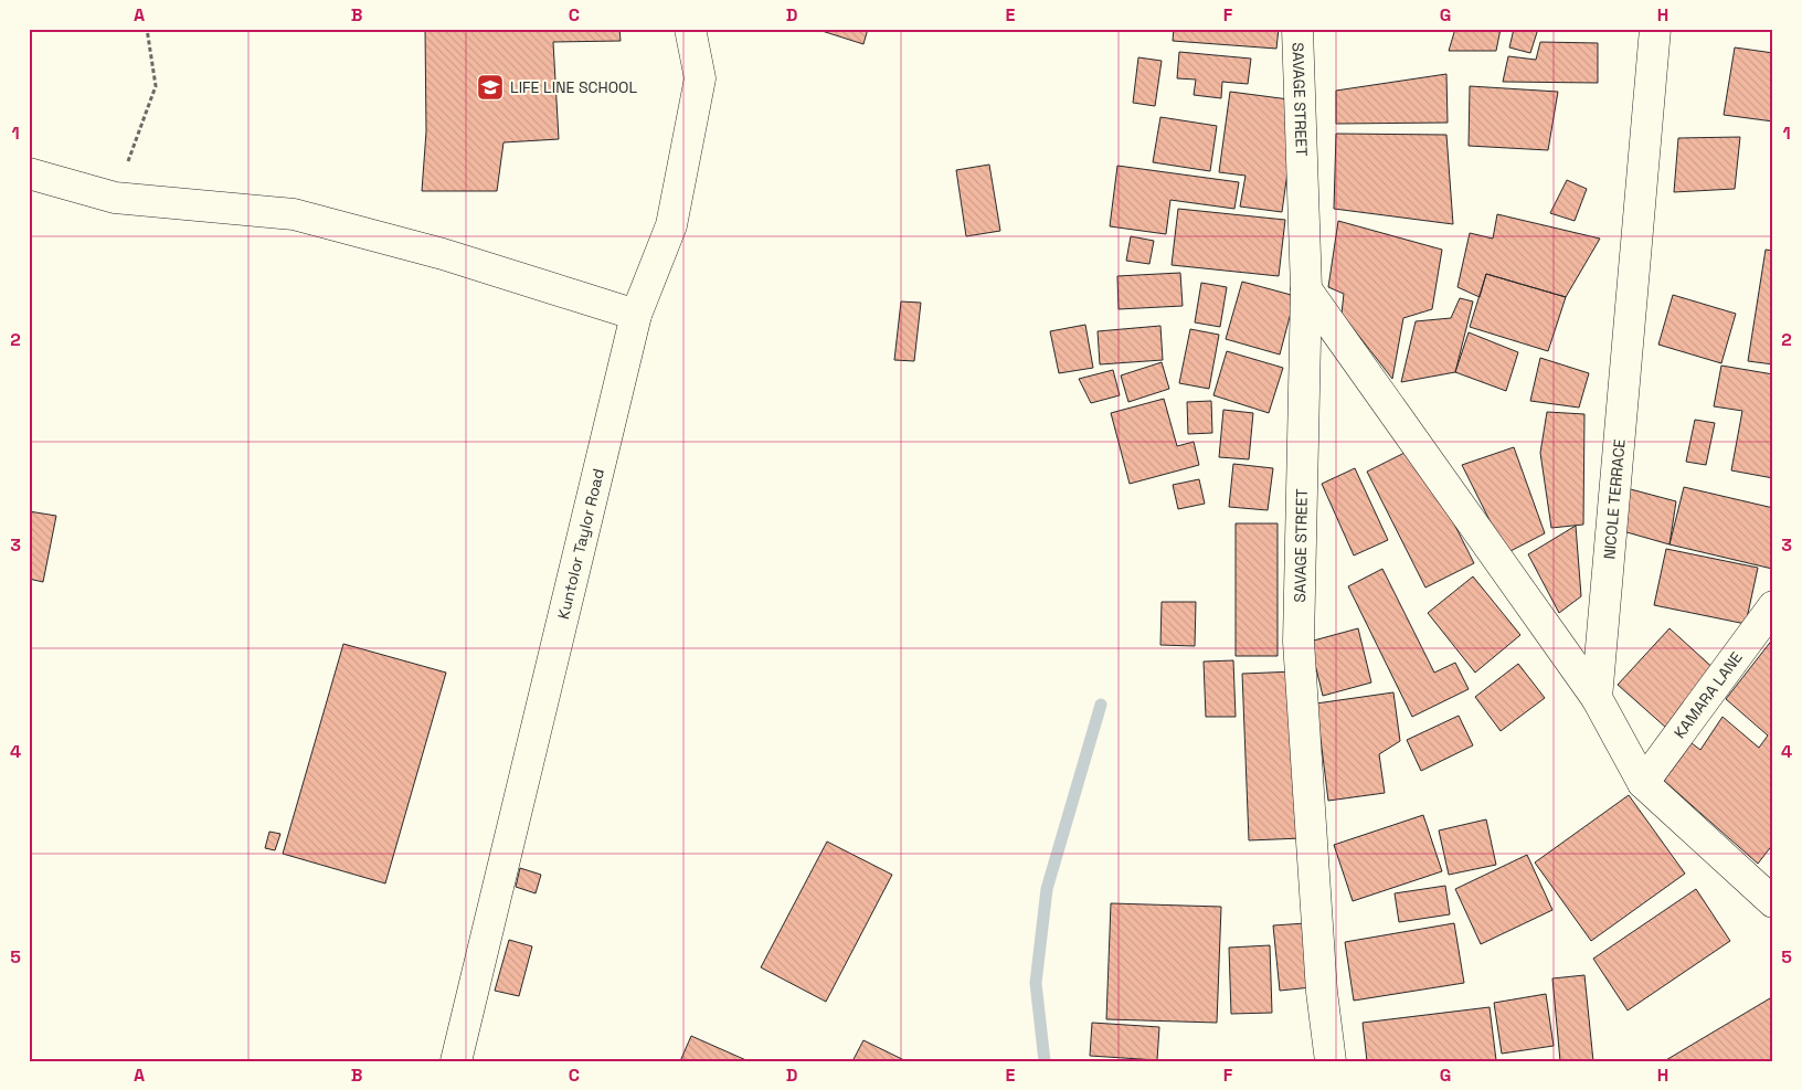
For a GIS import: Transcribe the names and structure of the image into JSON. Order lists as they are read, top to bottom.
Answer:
{
  "streets": {
    "street": [
      "SAVAGE STREET",
      "NICOLE TERRACE",
      "Kuntolor Taylor Road",
      "KAMARA LANE"
    ]
  },
  "places": {
    "school or university": ["LIFE LINE SCHOOL"]
  },
  "grid": {
    "columns": [
      "A",
      "B",
      "C",
      "D",
      "E",
      "F",
      "G",
      "H"
    ],
    "rows": [
      "1",
      "2",
      "3",
      "4",
      "5"
    ]
  }
}
